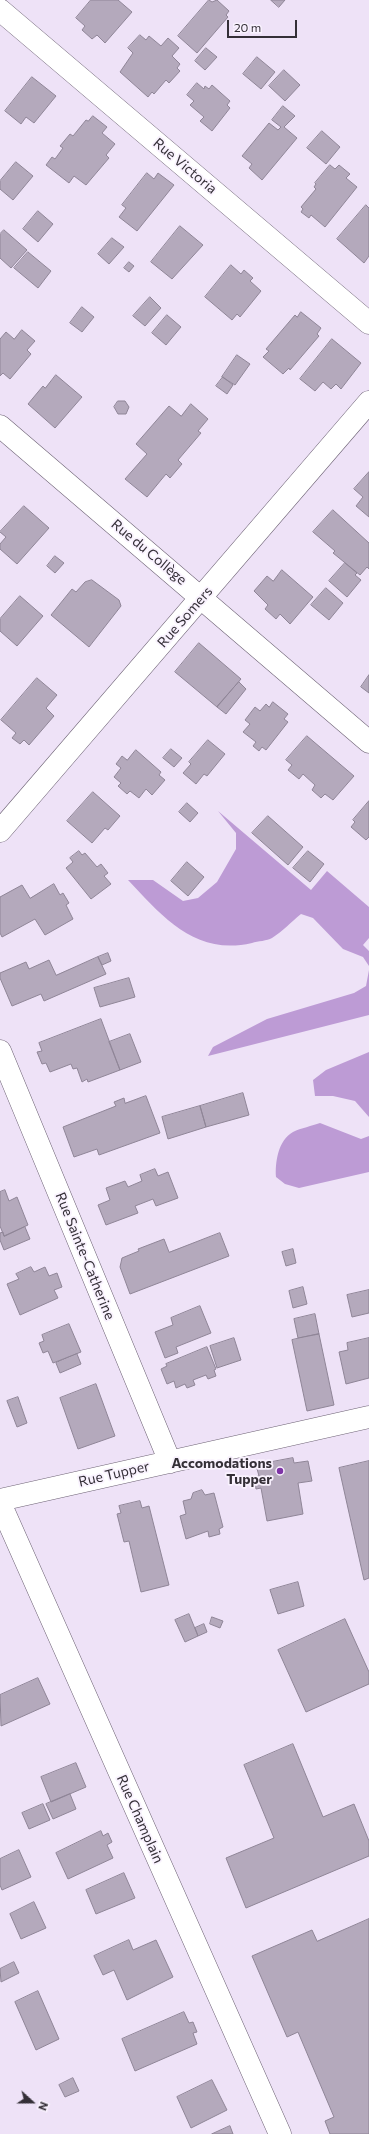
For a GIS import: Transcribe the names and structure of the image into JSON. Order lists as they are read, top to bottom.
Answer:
{
  "streets": {
    "street": [
      "Rue Victoria",
      "Rue du Collège",
      "Rue Somers",
      "Rue Sainte-Catherine",
      "Rue Tupper",
      "Rue Champlain"
    ]
  },
  "crossings": [
    ["Rue du Collège", "Rue Somers"],
    ["Rue Sainte-Catherine", "Rue Tupper"]
  ],
  "places": ["Accomodations Tupper"],
  "scale_bar": "20 m",
  "north": "right"
}
